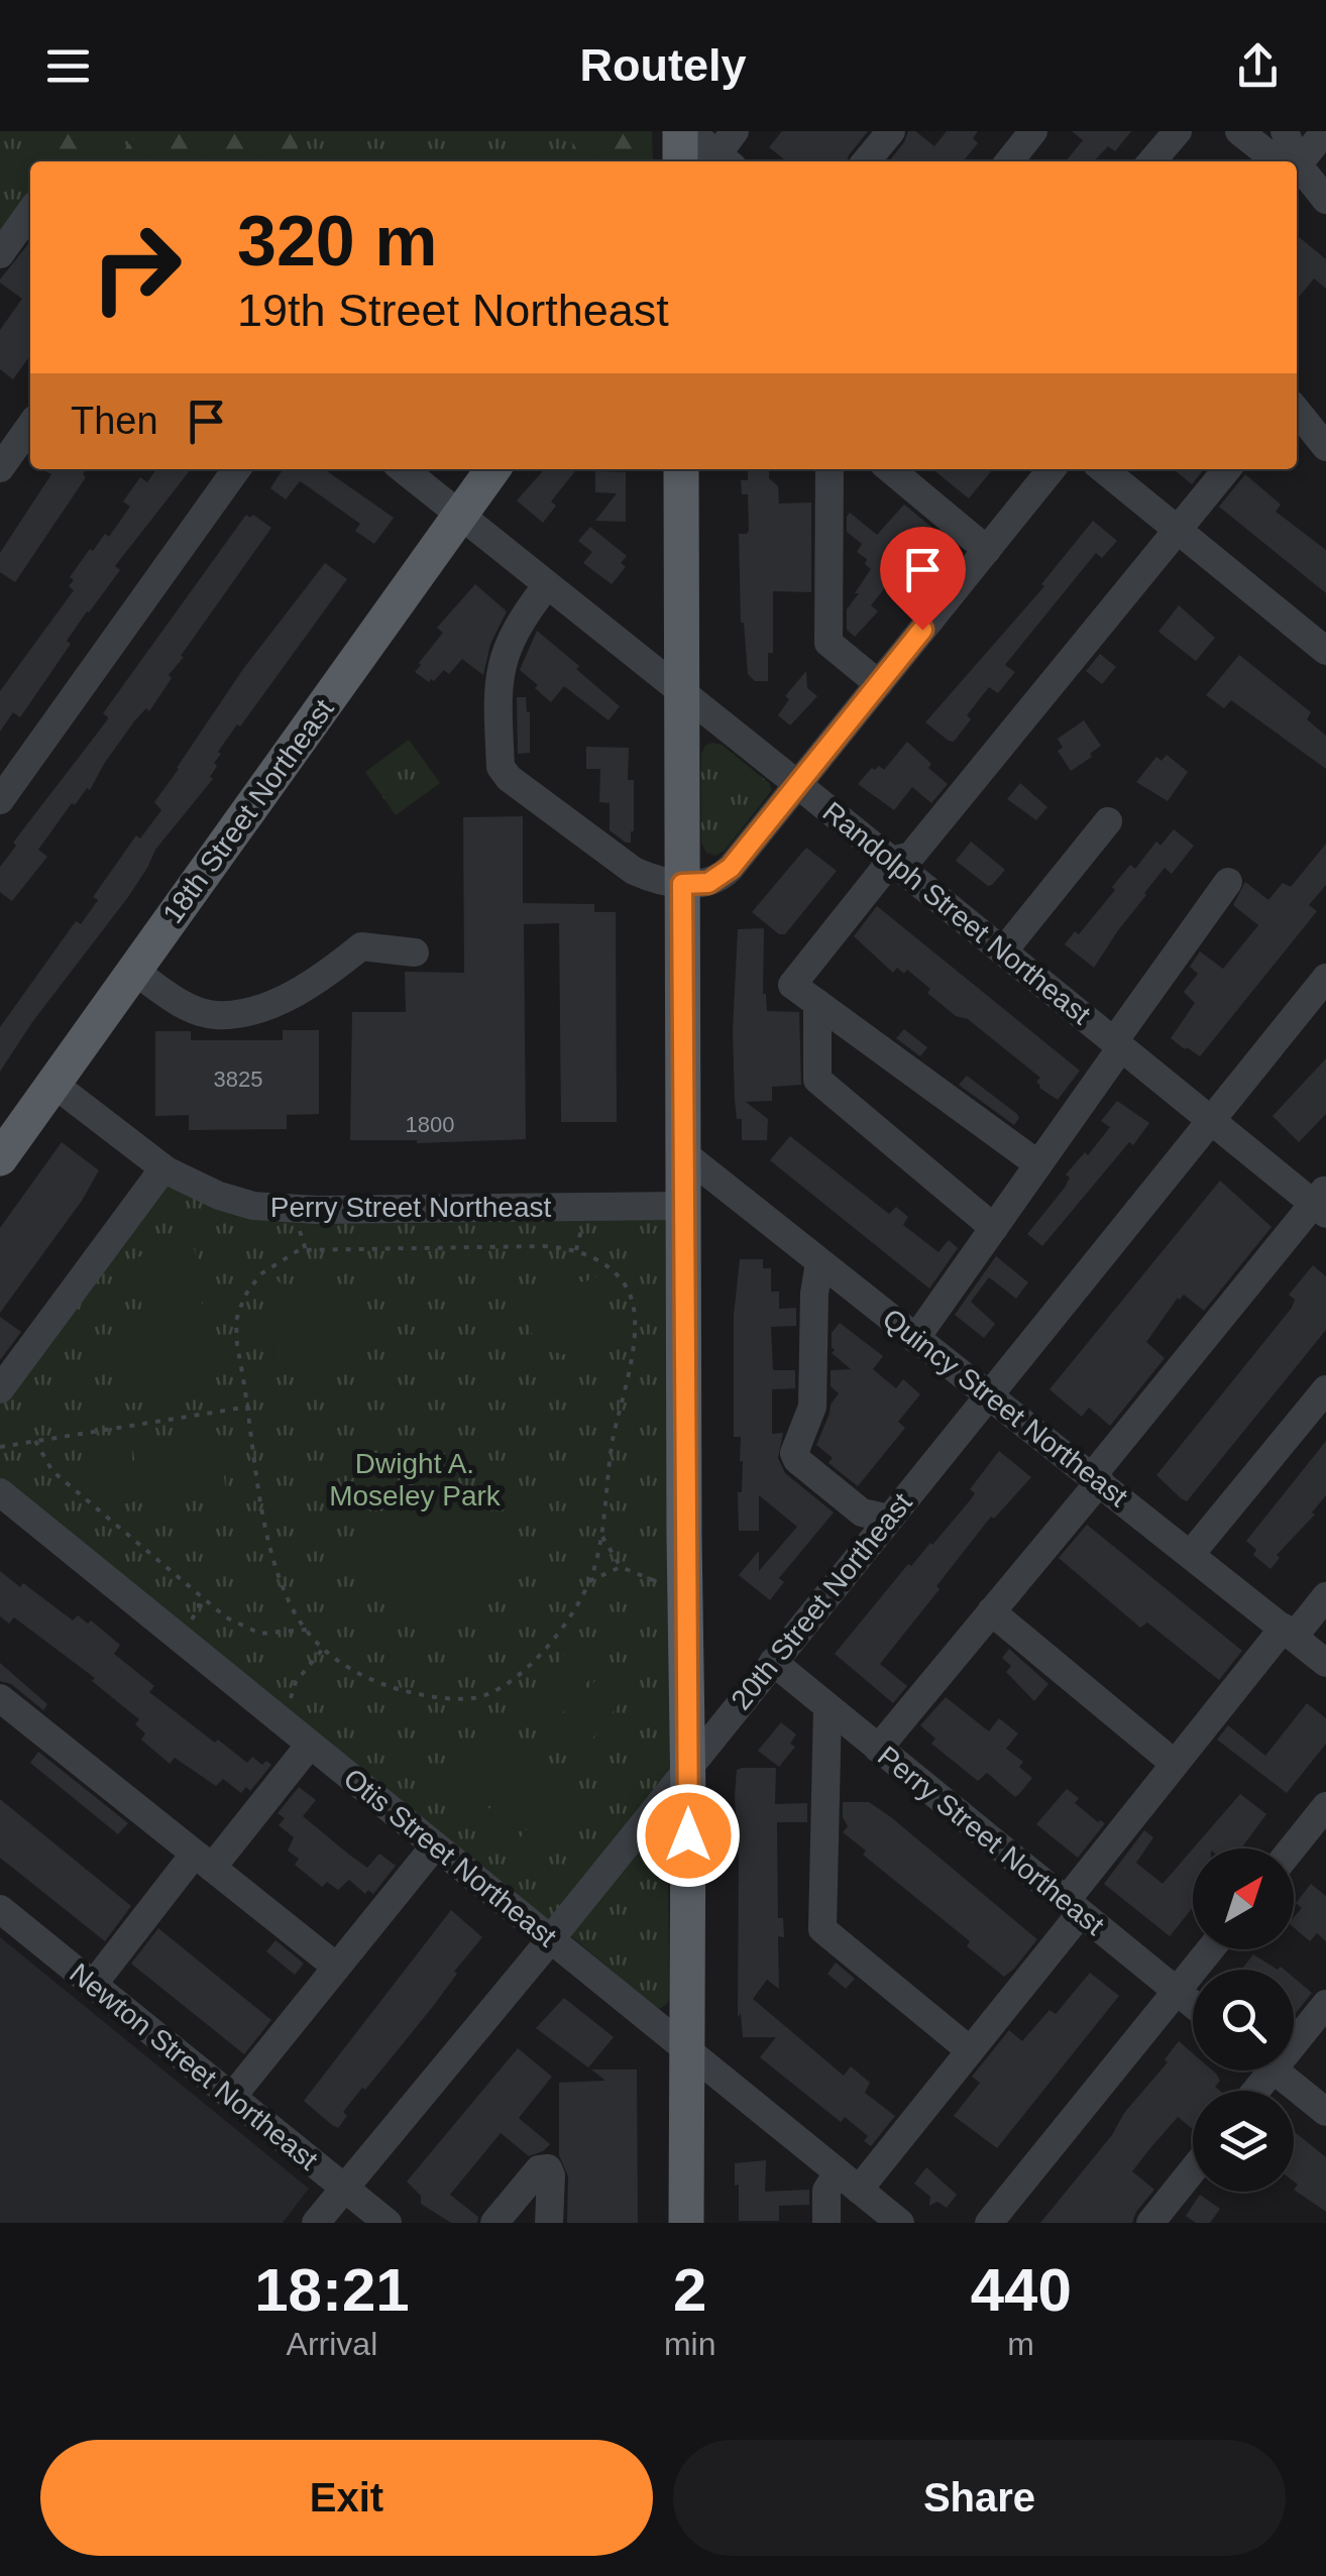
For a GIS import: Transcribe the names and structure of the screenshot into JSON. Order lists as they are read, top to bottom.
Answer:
{
  "streets": {
    "main road": ["18th Street Northeast"],
    "street": [
      "Randolph Street Northeast",
      "Perry Street Northeast",
      "Quincy Street Northeast",
      "20th Street Northeast",
      "Otis Street Northeast",
      "Newton Street Northeast"
    ]
  },
  "crossings": [
    ["18th Street Northeast", "Randolph Street Northeast"],
    ["18th Street Northeast", "Perry Street Northeast"],
    ["Randolph Street Northeast", "20th Street Northeast"],
    ["Perry Street Northeast", "20th Street Northeast"],
    ["Quincy Street Northeast", "20th Street Northeast"],
    ["20th Street Northeast", "Otis Street Northeast"],
    ["20th Street Northeast", "Newton Street Northeast"]
  ],
  "parks": ["Dwight A. Moseley Park"],
  "house_numbers": ["3825", "1800"],
  "north": "top right",
  "page": {
    "header": "Routely",
    "turn": ["320 m", "19th Street Northeast"],
    "then": "Then",
    "eta": [
      "18:21",
      "Arrival",
      "2",
      "min",
      "440",
      "m"
    ],
    "buttons": ["Exit", "Share"]
  }
}
